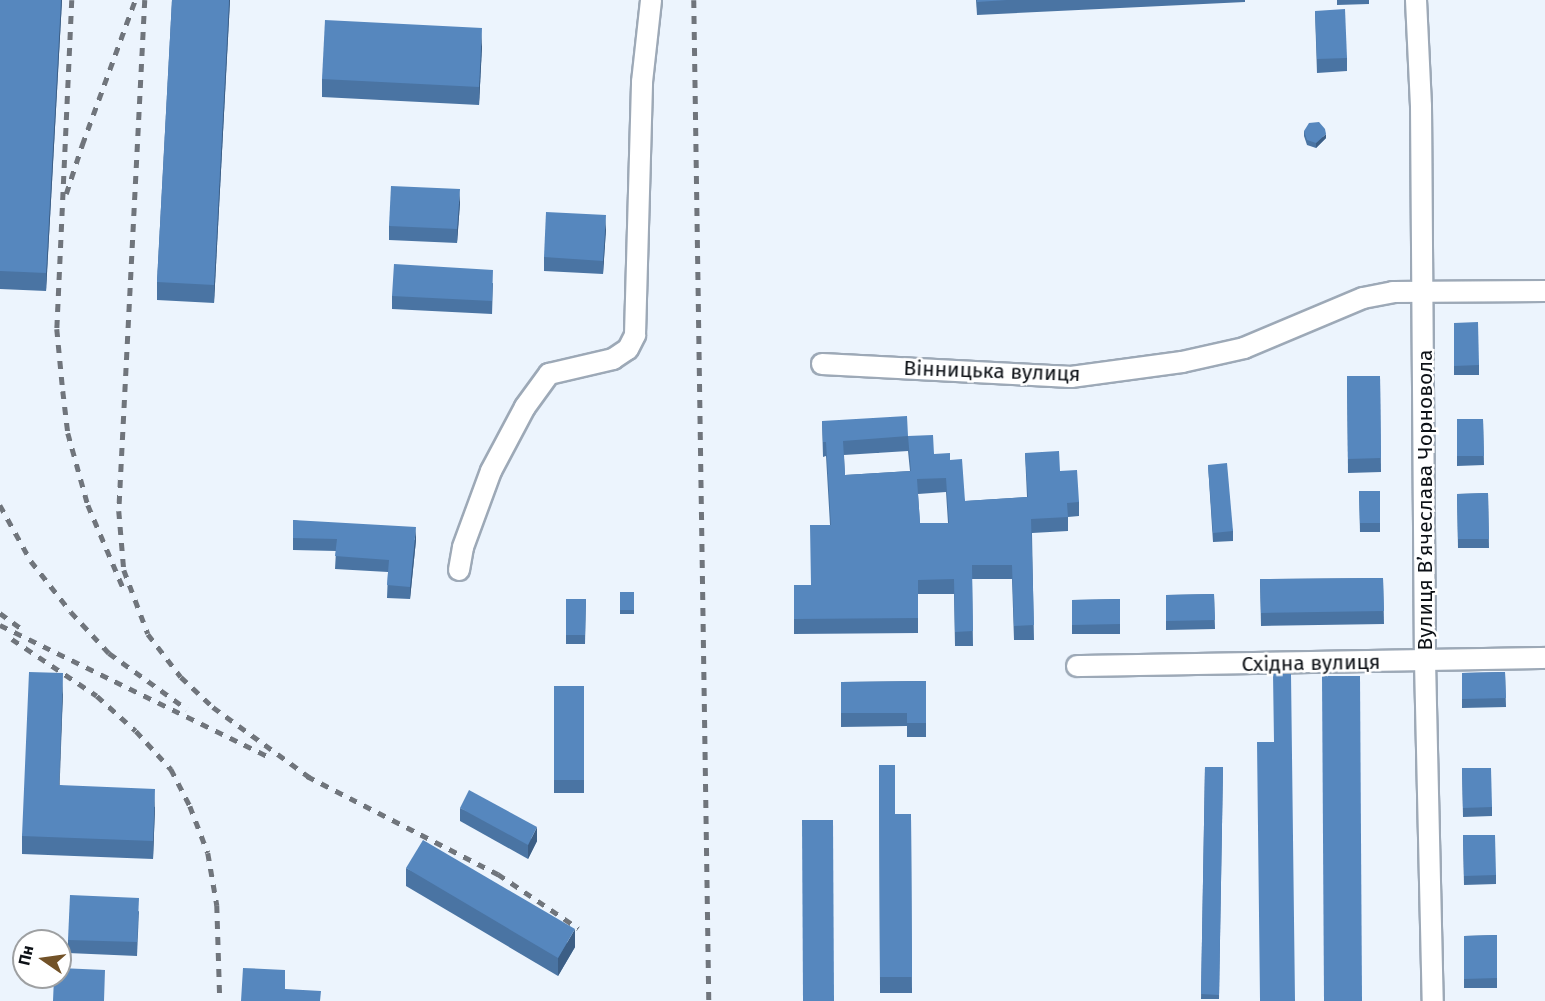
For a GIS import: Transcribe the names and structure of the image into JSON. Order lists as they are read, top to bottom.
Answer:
{
  "streets": {
    "street": ["Вінницька вулиця", "Вулиця Вʼячеслава Чорновола", "Східна вулиця"]
  },
  "crossings": [
    ["Вінницька вулиця", "Вулиця Вʼячеслава Чорновола"],
    ["Вулиця Вʼячеслава Чорновола", "Східна вулиця"]
  ],
  "north": "left"
}
